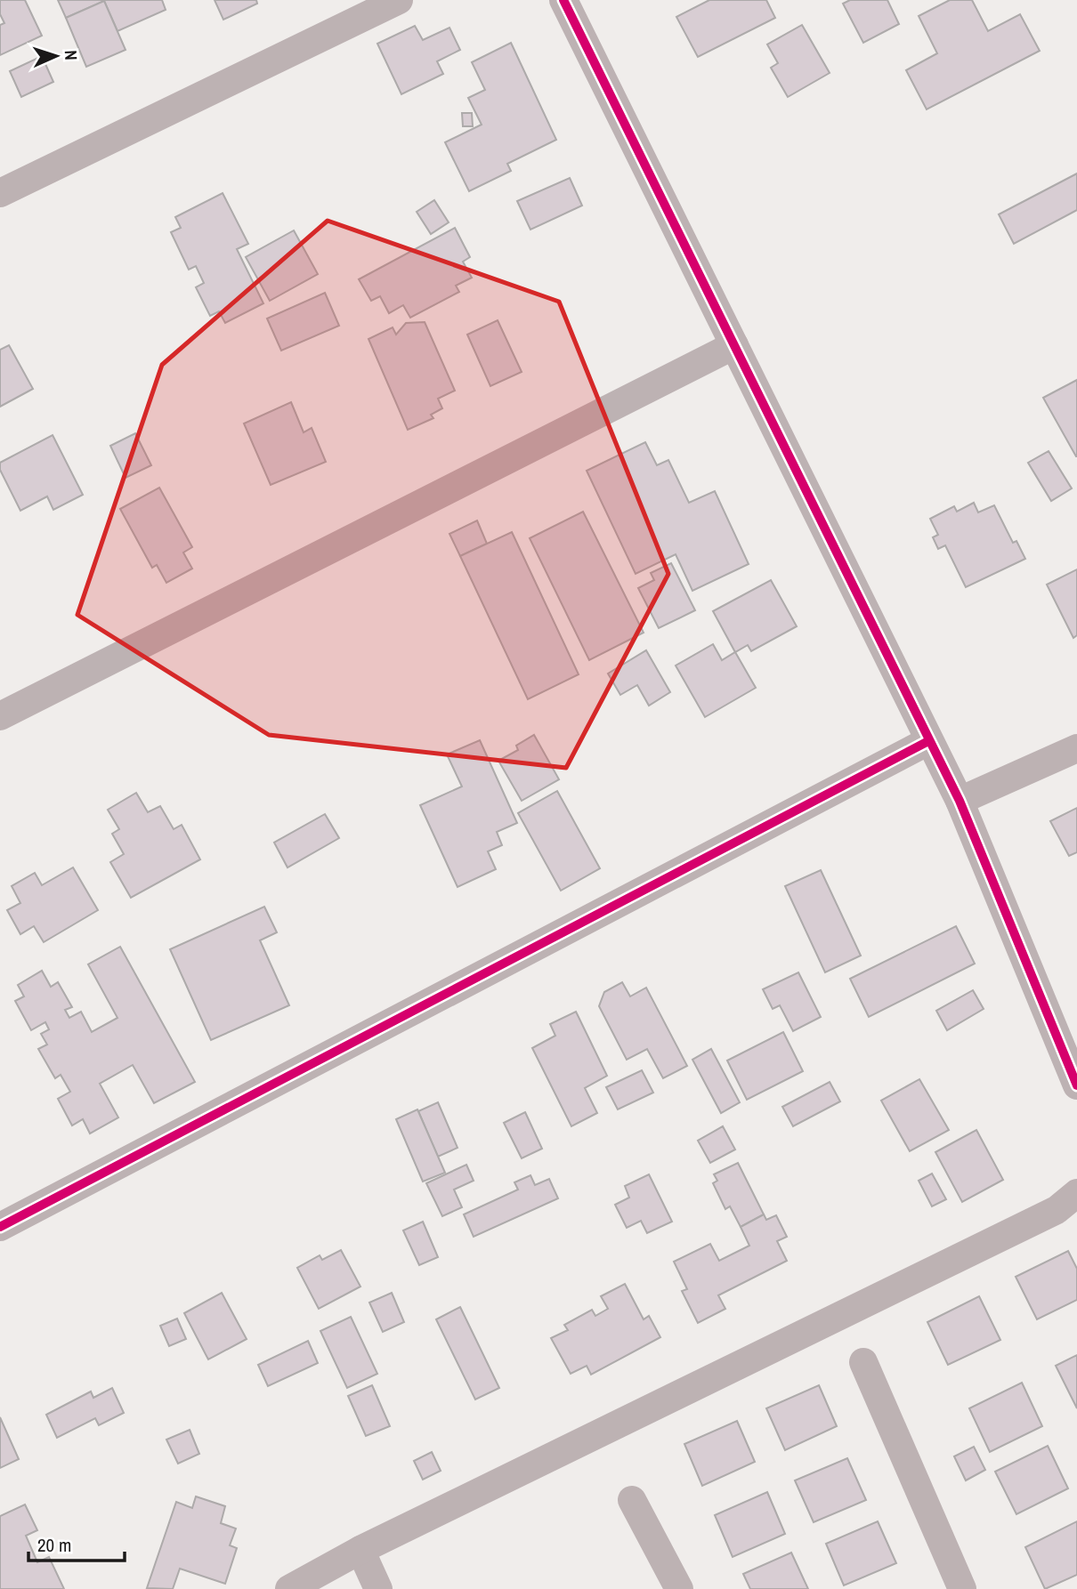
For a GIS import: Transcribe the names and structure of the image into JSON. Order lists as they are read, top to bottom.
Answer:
{
  "scale_bar": "20 m",
  "north": "right"
}
